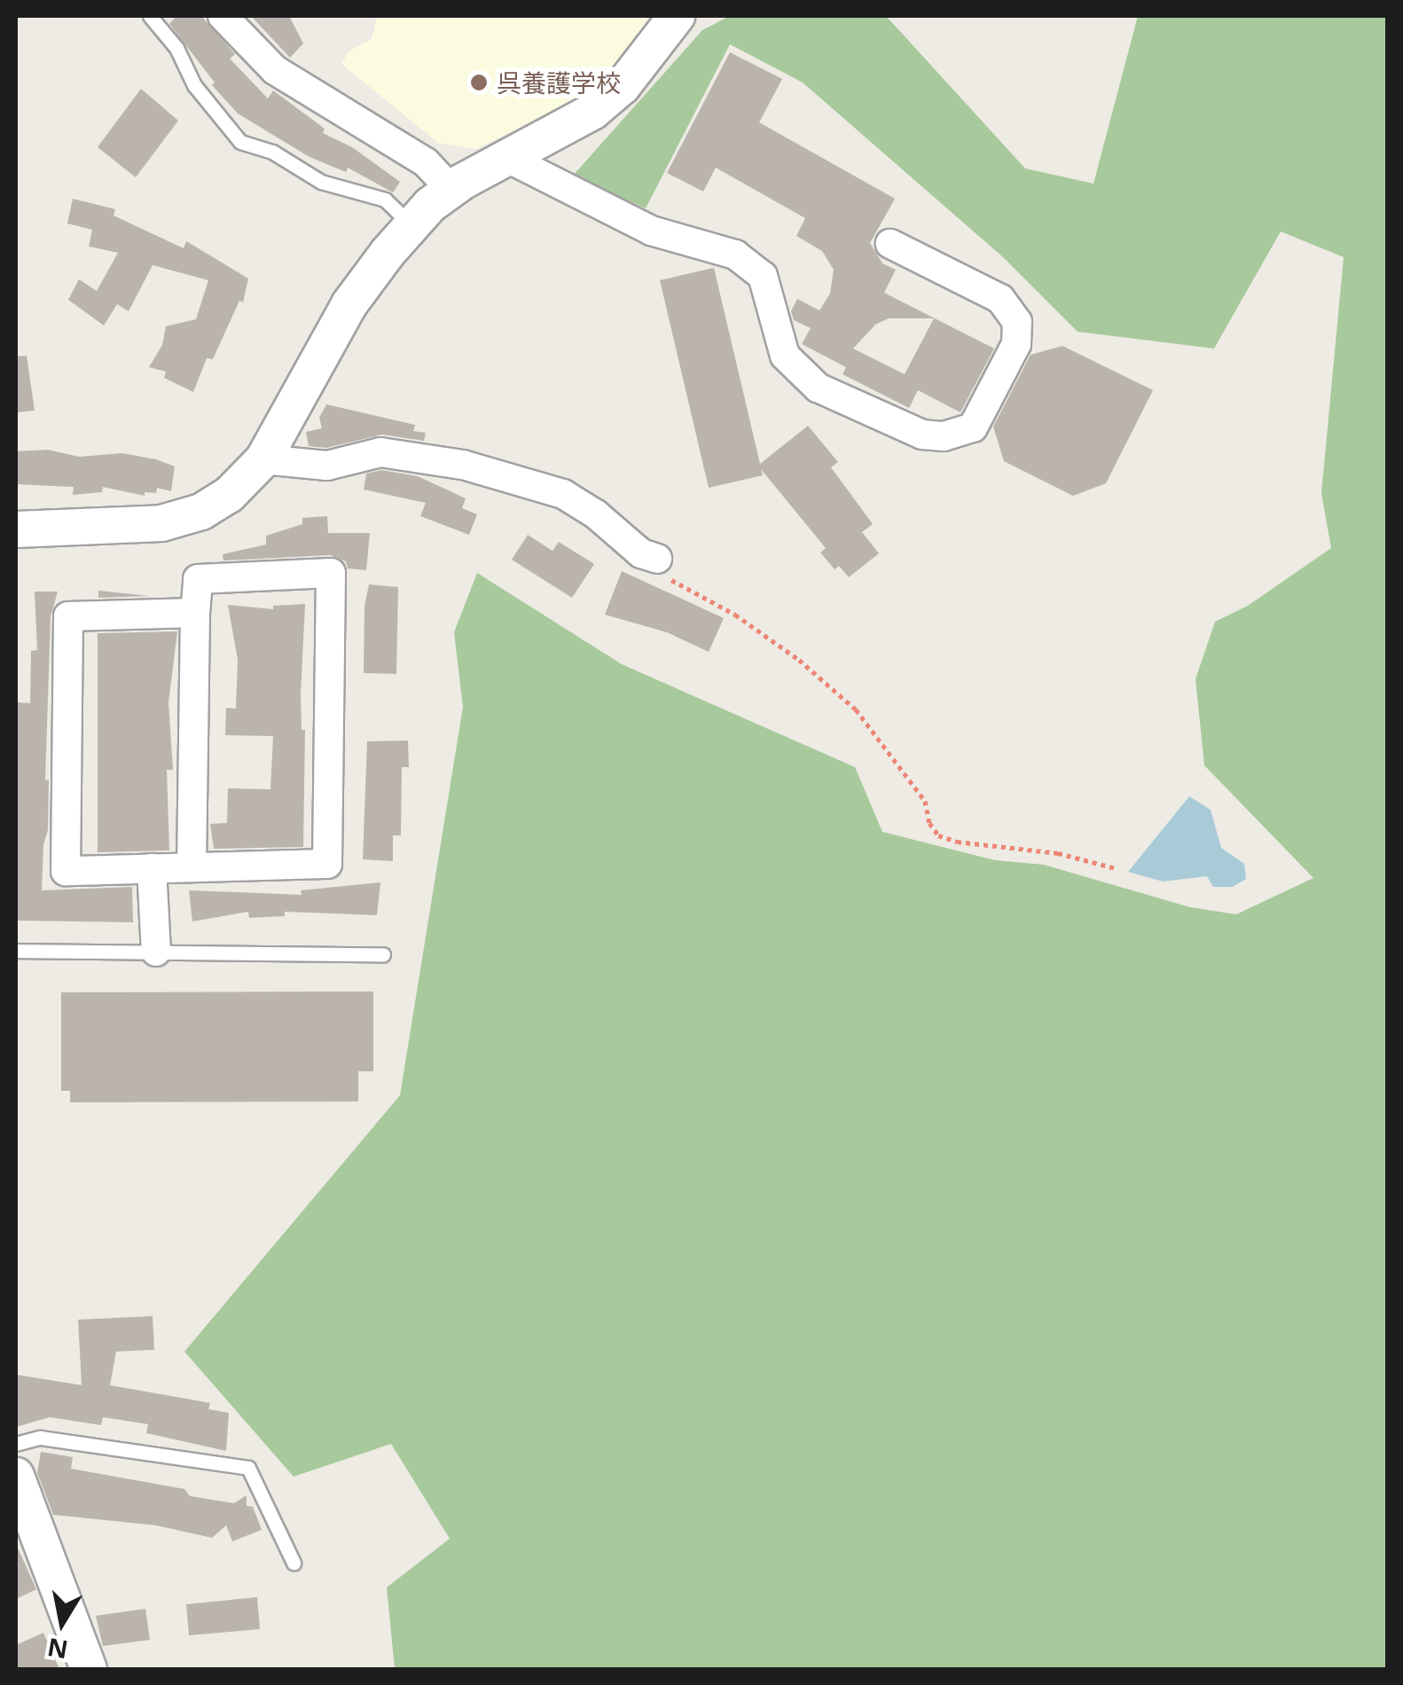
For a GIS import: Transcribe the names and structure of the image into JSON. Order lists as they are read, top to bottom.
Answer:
{
  "places": ["呉養護学校"],
  "north": "bottom"
}
